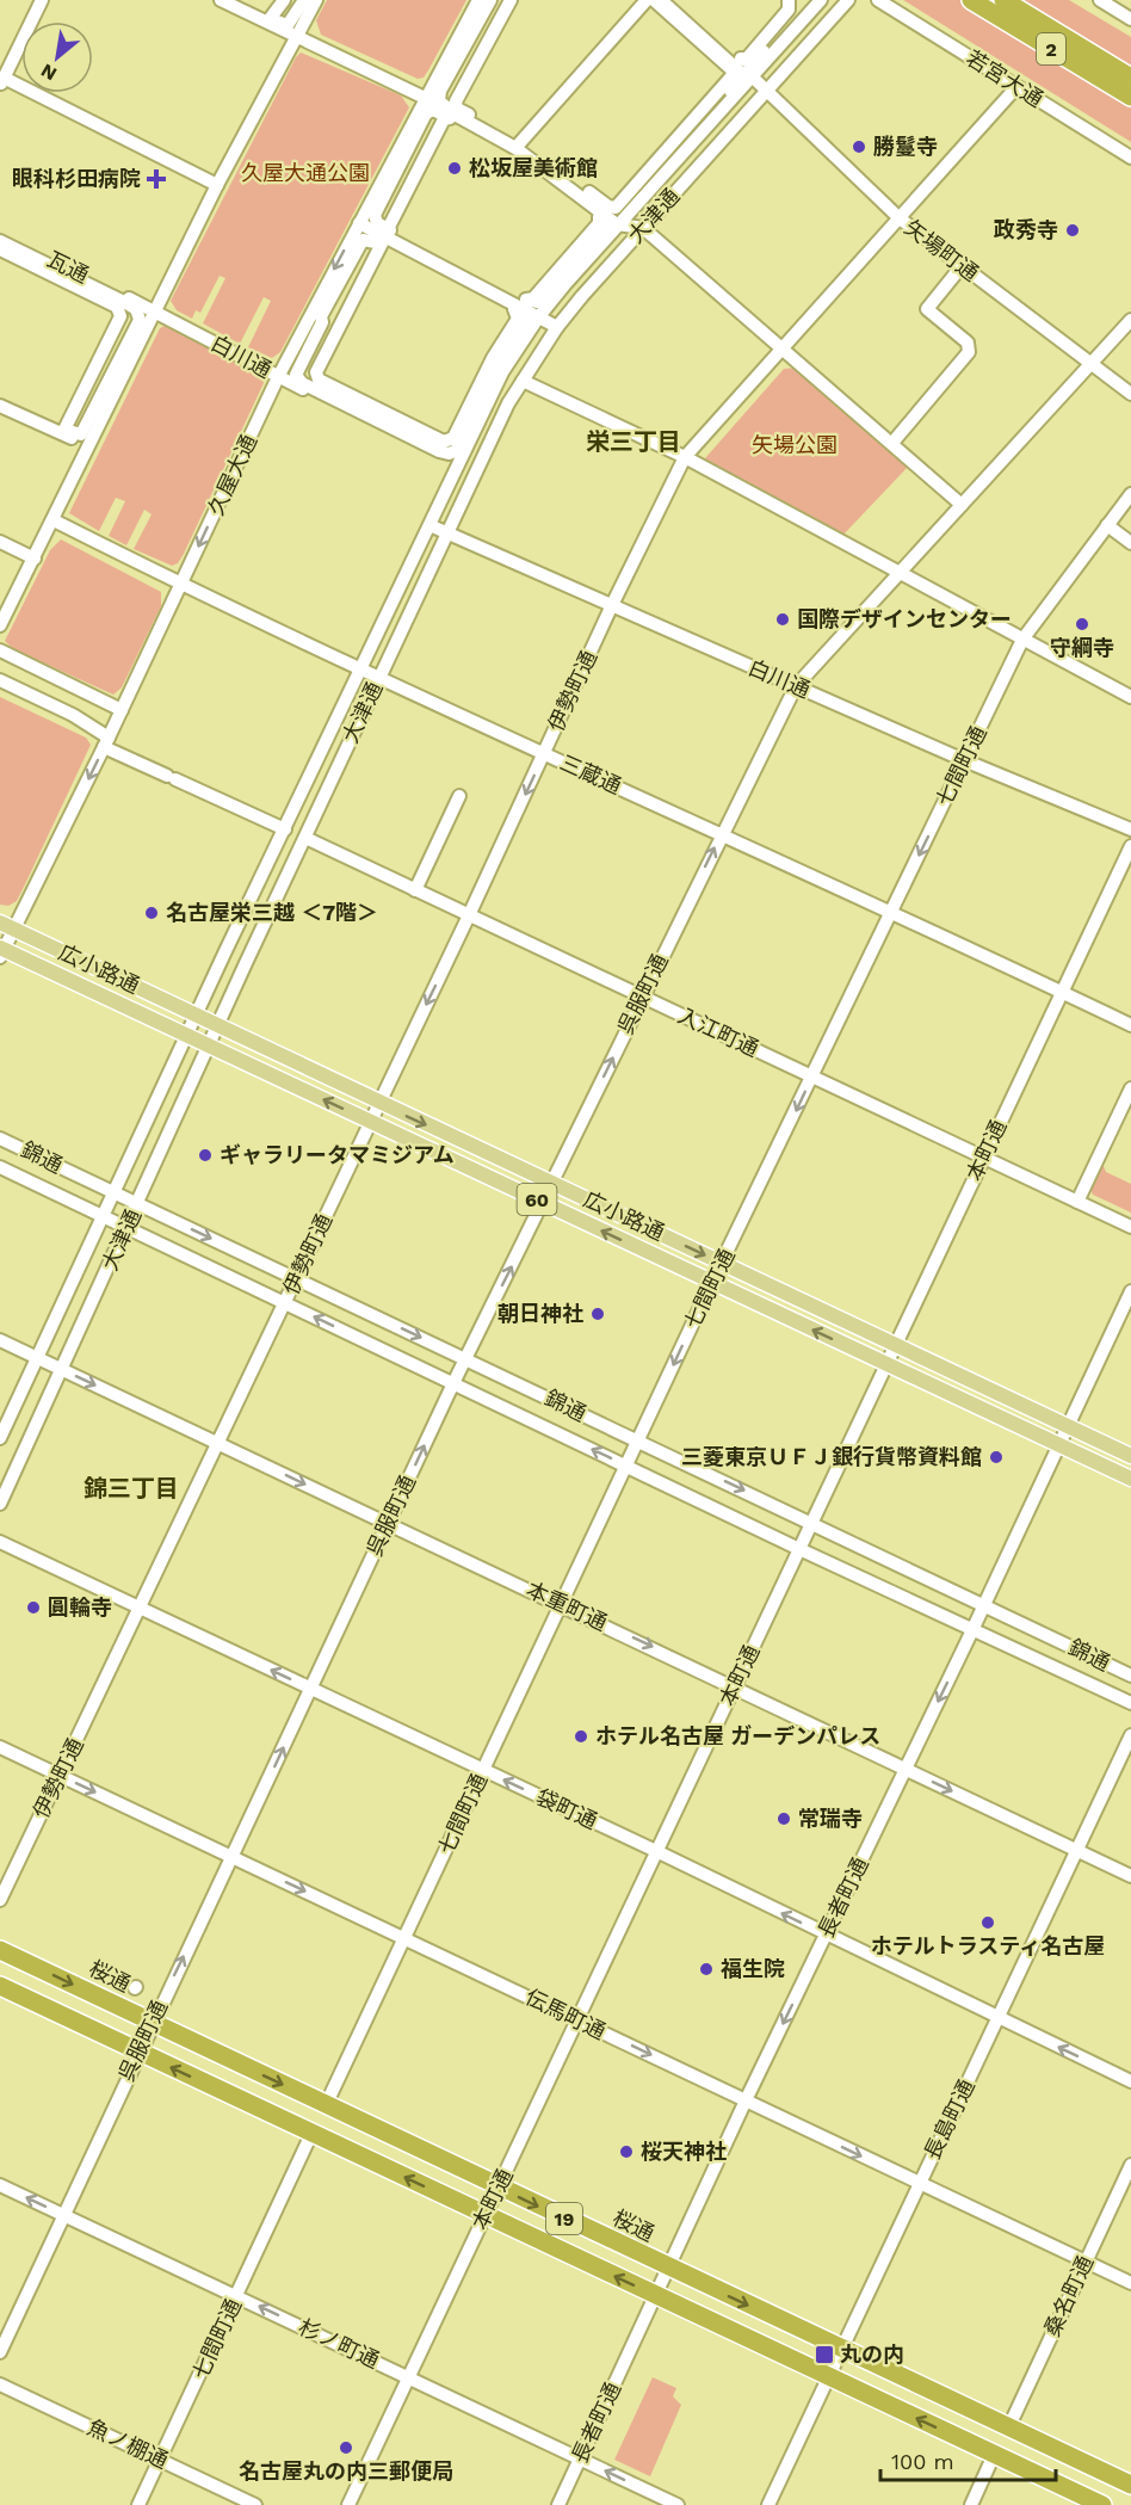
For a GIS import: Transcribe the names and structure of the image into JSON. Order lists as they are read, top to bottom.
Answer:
{
  "streets": {
    "highway": ["2", "桜通", "19"],
    "main road": ["広小路通", "60"],
    "street": [
      "若宮大通",
      "大津通",
      "矢場町通",
      "瓦通",
      "白川通",
      "久屋大通",
      "伊勢町通",
      "七間町通",
      "三蔵通",
      "呉服町通",
      "入江町通",
      "本町通",
      "錦通",
      "本重町通",
      "袋町通",
      "長者町通",
      "伝馬町通",
      "長島町通",
      "桑名町通",
      "杉ノ町通",
      "魚ノ棚通"
    ]
  },
  "crossings": [
    ["若宮大通", "伊勢町通"],
    ["大津通", "矢場町通"],
    ["大津通", "白川通"],
    ["大津通", "三蔵通"],
    ["大津通", "広小路通"],
    ["大津通", "入江町通"],
    ["大津通", "錦通"],
    ["大津通", "本重町通"],
    ["矢場町通", "伊勢町通"],
    ["矢場町通", "呉服町通"],
    ["瓦通", "白川通"],
    ["白川通", "久屋大通"],
    ["白川通", "伊勢町通"],
    ["白川通", "七間町通"],
    ["白川通", "呉服町通"],
    ["久屋大通", "三蔵通"],
    ["久屋大通", "広小路通"],
    ["伊勢町通", "三蔵通"],
    ["伊勢町通", "広小路通"],
    ["伊勢町通", "入江町通"],
    ["伊勢町通", "錦通"],
    ["伊勢町通", "本重町通"],
    ["伊勢町通", "袋町通"],
    ["伊勢町通", "伝馬町通"],
    ["七間町通", "三蔵通"],
    ["七間町通", "広小路通"],
    ["七間町通", "入江町通"],
    ["七間町通", "錦通"],
    ["七間町通", "本重町通"],
    ["七間町通", "袋町通"],
    ["七間町通", "桜通"],
    ["七間町通", "伝馬町通"],
    ["七間町通", "19"],
    ["七間町通", "杉ノ町通"],
    ["七間町通", "魚ノ棚通"],
    ["三蔵通", "呉服町通"],
    ["三蔵通", "本町通"],
    ["広小路通", "呉服町通"],
    ["広小路通", "本町通"],
    ["広小路通", "長者町通"],
    ["呉服町通", "入江町通"],
    ["呉服町通", "錦通"],
    ["呉服町通", "本重町通"],
    ["呉服町通", "袋町通"],
    ["呉服町通", "桜通"],
    ["呉服町通", "伝馬町通"],
    ["呉服町通", "19"],
    ["呉服町通", "杉ノ町通"],
    ["入江町通", "本町通"],
    ["本町通", "錦通"],
    ["本町通", "本重町通"],
    ["本町通", "袋町通"],
    ["本町通", "桜通"],
    ["本町通", "伝馬町通"],
    ["本町通", "19"],
    ["本町通", "杉ノ町通"],
    ["錦通", "長者町通"],
    ["本重町通", "長者町通"],
    ["本重町通", "長島町通"],
    ["袋町通", "長者町通"],
    ["袋町通", "長島町通"],
    ["長者町通", "桜通"],
    ["長者町通", "伝馬町通"],
    ["長者町通", "19"],
    ["長者町通", "杉ノ町通"],
    ["桜通", "長島町通"],
    ["桜通", "桑名町通"],
    ["伝馬町通", "長島町通"],
    ["伝馬町通", "桑名町通"],
    ["長島町通", "19"]
  ],
  "one_way": [
    "久屋大通",
    "呉服町通",
    "本重町通",
    "袋町通",
    "伝馬町通",
    "杉ノ町通"
  ],
  "districts": ["栄三丁目", "錦三丁目"],
  "parks": ["久屋大通公園", "矢場公園"],
  "places": {
    "other": [
      "勝鬘寺",
      "松坂屋美術館",
      "政秀寺",
      "国際デザインセンター",
      "守綱寺",
      "名古屋栄三越 ＜7階＞",
      "ギャラリータマミジアム",
      "朝日神社",
      "三菱東京ＵＦＪ銀行貨幣資料館",
      "圓輪寺",
      "ホテル名古屋 ガーデンパレス",
      "常瑞寺",
      "ホテルトラスティ名古屋",
      "福生院",
      "桜天神社",
      "名古屋丸の内三郵便局"
    ],
    "health": ["眼科杉田病院"],
    "transit": ["丸の内"]
  },
  "scale_bar": "100 m",
  "north": "bottom left"
}
